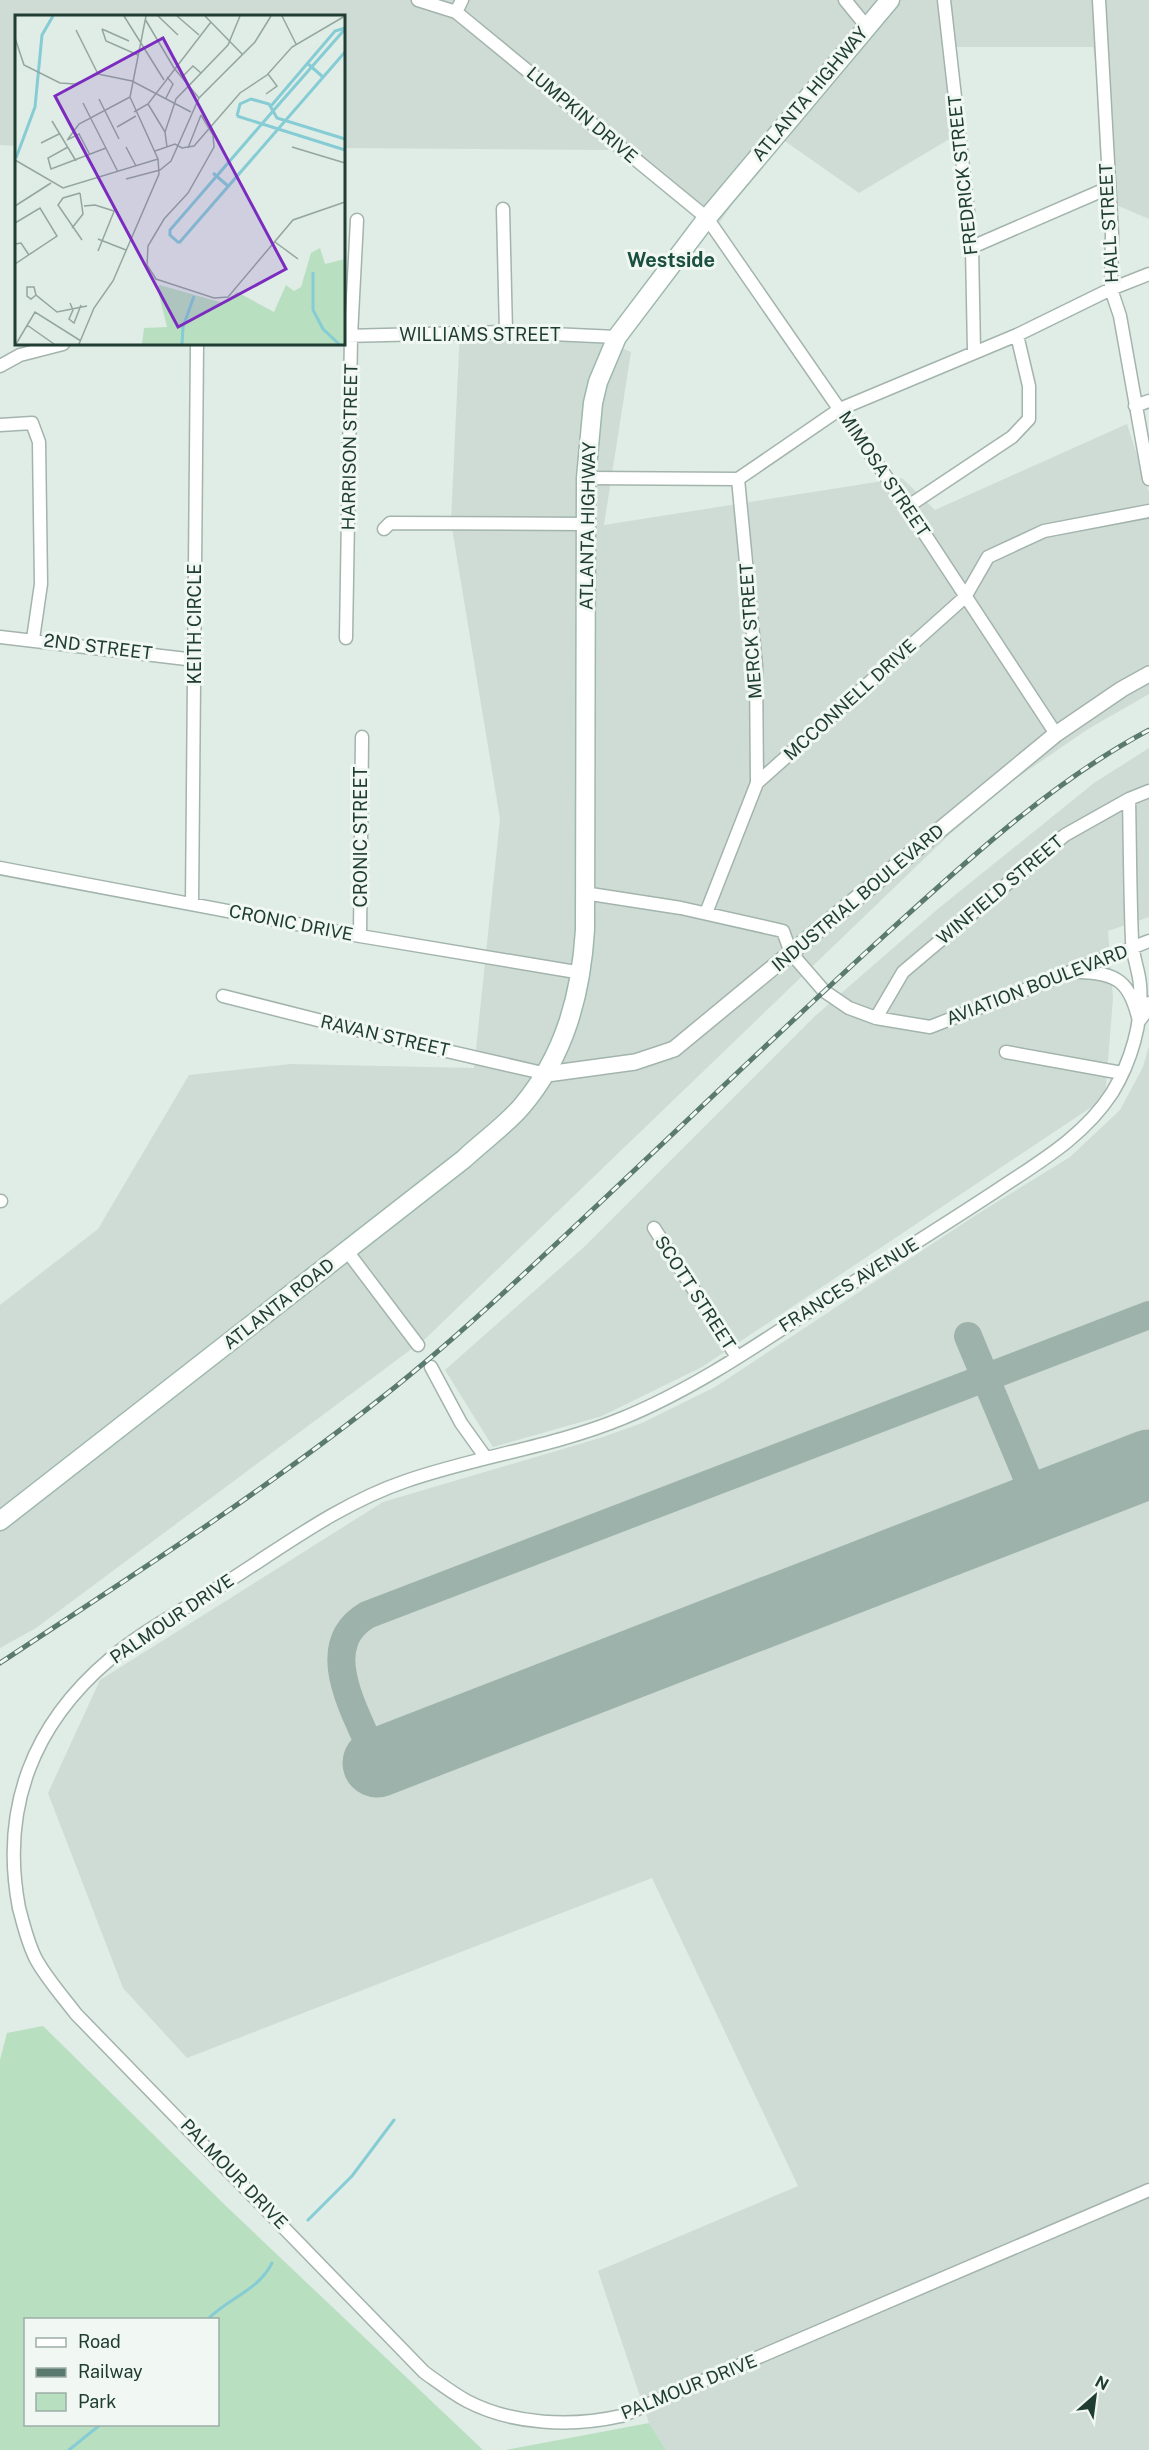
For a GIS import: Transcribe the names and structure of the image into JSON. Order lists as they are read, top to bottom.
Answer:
{
  "streets": {
    "main road": ["ATLANTA HIGHWAY", "ATLANTA ROAD"],
    "street": [
      "LUMPKIN DRIVE",
      "FREDRICK STREET",
      "HALL STREET",
      "WILLIAMS STREET",
      "HARRISON STREET",
      "MIMOSA STREET",
      "KEITH CIRCLE",
      "MERCK STREET",
      "2ND STREET",
      "MCCONNELL DRIVE",
      "CRONIC STREET",
      "WINFIELD STREET",
      "INDUSTRIAL BOULEVARD",
      "CRONIC DRIVE",
      "AVIATION BOULEVARD",
      "RAVAN STREET",
      "FRANCES AVENUE",
      "SCOTT STREET",
      "PALMOUR DRIVE"
    ]
  },
  "crossings": [
    ["ATLANTA HIGHWAY", "LUMPKIN DRIVE"],
    ["ATLANTA HIGHWAY", "WILLIAMS STREET"],
    ["ATLANTA HIGHWAY", "MIMOSA STREET"],
    ["ATLANTA HIGHWAY", "INDUSTRIAL BOULEVARD"],
    ["ATLANTA HIGHWAY", "CRONIC DRIVE"],
    ["ATLANTA HIGHWAY", "RAVAN STREET"],
    ["ATLANTA HIGHWAY", "ATLANTA ROAD"],
    ["LUMPKIN DRIVE", "MIMOSA STREET"],
    ["WILLIAMS STREET", "HARRISON STREET"],
    ["MIMOSA STREET", "MCCONNELL DRIVE"],
    ["MIMOSA STREET", "INDUSTRIAL BOULEVARD"],
    ["KEITH CIRCLE", "2ND STREET"],
    ["KEITH CIRCLE", "CRONIC DRIVE"],
    ["MERCK STREET", "MCCONNELL DRIVE"],
    ["CRONIC STREET", "CRONIC DRIVE"],
    ["WINFIELD STREET", "AVIATION BOULEVARD"],
    ["WINFIELD STREET", "FRANCES AVENUE"],
    ["INDUSTRIAL BOULEVARD", "AVIATION BOULEVARD"],
    ["INDUSTRIAL BOULEVARD", "RAVAN STREET"],
    ["INDUSTRIAL BOULEVARD", "ATLANTA ROAD"],
    ["AVIATION BOULEVARD", "FRANCES AVENUE"],
    ["RAVAN STREET", "ATLANTA ROAD"],
    ["FRANCES AVENUE", "SCOTT STREET"],
    ["FRANCES AVENUE", "PALMOUR DRIVE"]
  ],
  "districts": ["Westside"],
  "legend": ["Road", "Railway", "Park"],
  "north": "top right"
}
